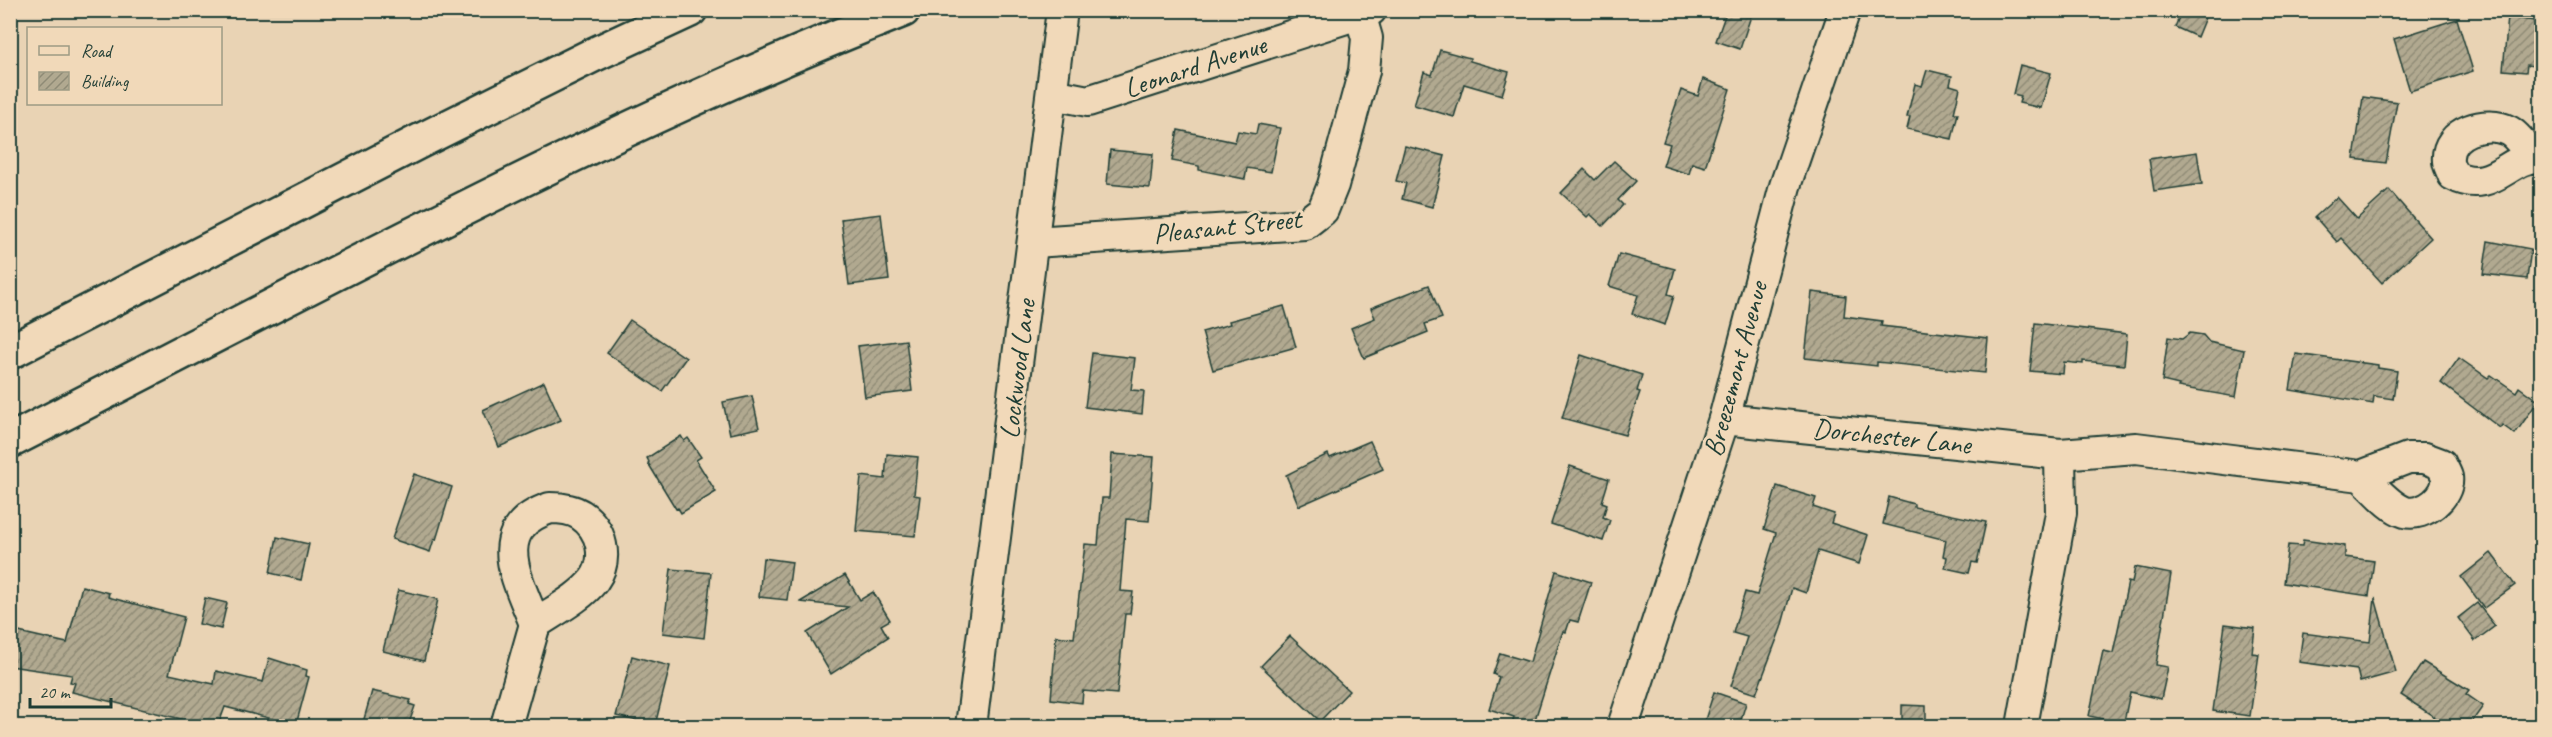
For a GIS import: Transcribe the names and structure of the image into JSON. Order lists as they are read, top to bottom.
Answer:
{
  "streets": {
    "street": [
      "Leonard Avenue",
      "Pleasant Street",
      "Lockwood Lane",
      "Breezemont Avenue",
      "Dorchester Lane"
    ]
  },
  "crossings": [
    ["Leonard Avenue", "Pleasant Street"],
    ["Leonard Avenue", "Lockwood Lane"],
    ["Pleasant Street", "Lockwood Lane"],
    ["Breezemont Avenue", "Dorchester Lane"]
  ],
  "legend": ["Road", "Building"],
  "scale_bar": "20 m"
}
